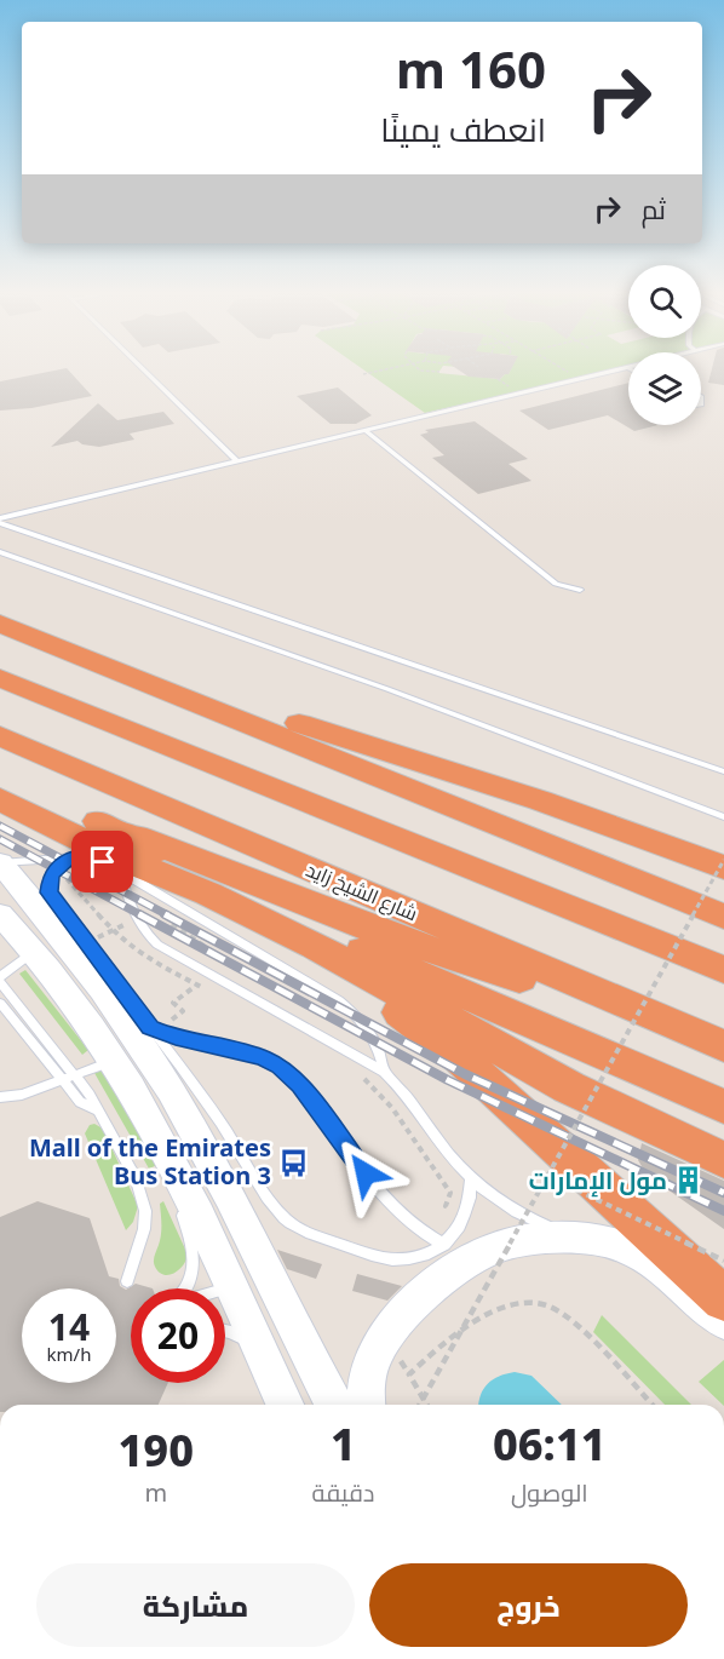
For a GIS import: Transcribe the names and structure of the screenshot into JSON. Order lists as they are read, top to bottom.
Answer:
{
  "streets": {
    "highway": ["شارع الشيخ زايد"]
  },
  "places": {
    "bus stop": ["Mall of the Emirates Bus Station 3"],
    "building": ["مول الإمارات"]
  },
  "page": {
    "turn": ["160 m", "انعطف يمينًا"],
    "then": "ثم",
    "speed": "14 km/h",
    "limit": "20",
    "eta": [
      "06:11",
      "الوصول",
      "1",
      "دقيقة",
      "190",
      "m"
    ],
    "buttons": ["خروج", "مشاركة"]
  }
}
